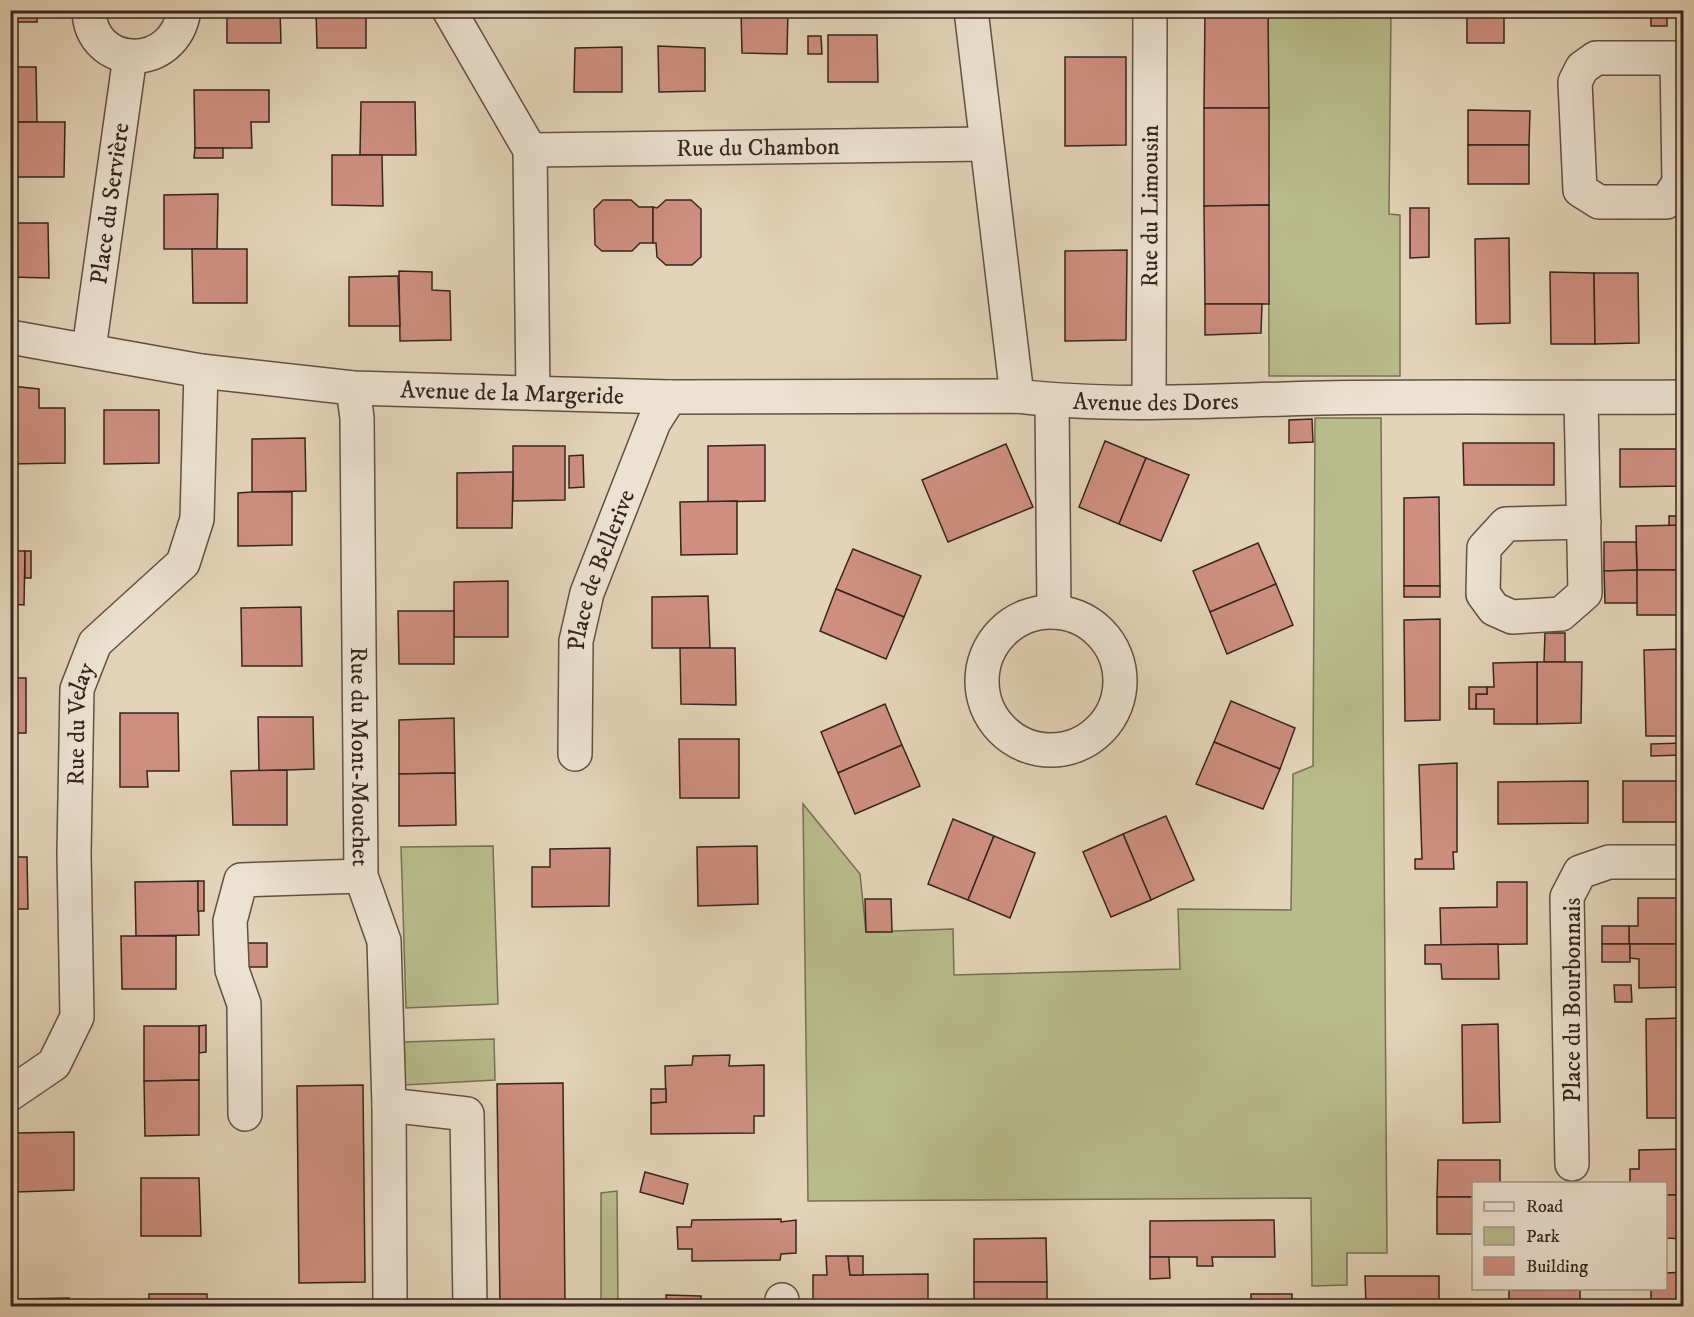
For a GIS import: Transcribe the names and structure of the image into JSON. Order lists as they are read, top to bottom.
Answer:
{
  "streets": {
    "street": [
      "Rue du Chambon",
      "Place du Servière",
      "Rue du Limousin",
      "Avenue de la Margeride",
      "Avenue des Dores",
      "Place de Bellerive",
      "Rue du Velay",
      "Rue du Mont-Mouchet",
      "Place du Bourbonnais"
    ]
  },
  "crossings": [
    ["Place du Servière", "Avenue de la Margeride"],
    ["Rue du Limousin", "Avenue des Dores"],
    ["Avenue de la Margeride", "Avenue des Dores"],
    ["Avenue de la Margeride", "Place de Bellerive"],
    ["Avenue de la Margeride", "Rue du Velay"],
    ["Avenue de la Margeride", "Rue du Mont-Mouchet"]
  ],
  "legend": ["Road", "Park", "Building"]
}
